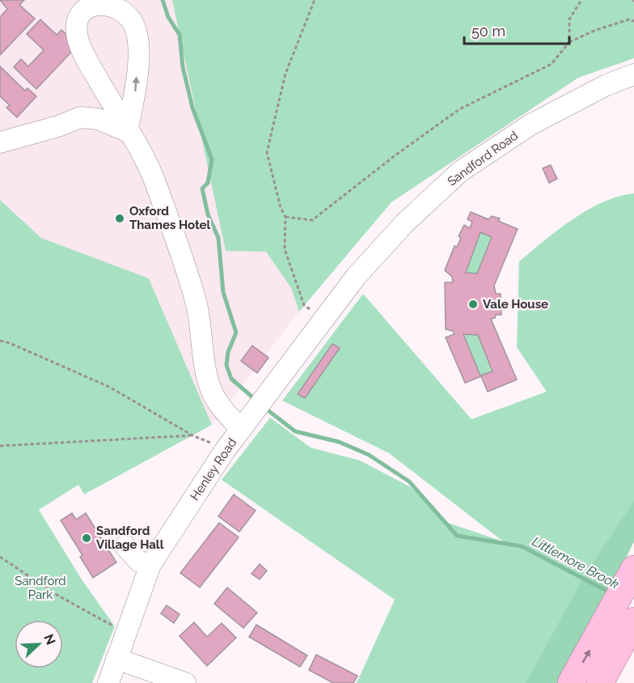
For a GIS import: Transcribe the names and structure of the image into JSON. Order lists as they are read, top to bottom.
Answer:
{
  "streets": {
    "street": ["Sandford Road", "Henley Road"]
  },
  "crossings": [
    ["Sandford Road", "Henley Road"]
  ],
  "water": ["Littlemore Brook"],
  "parks": ["Sandford Park"],
  "places": ["Oxford Thames Hotel", "Vale House", "Sandford Village Hall"],
  "scale_bar": "50 m",
  "north": "top right"
}
